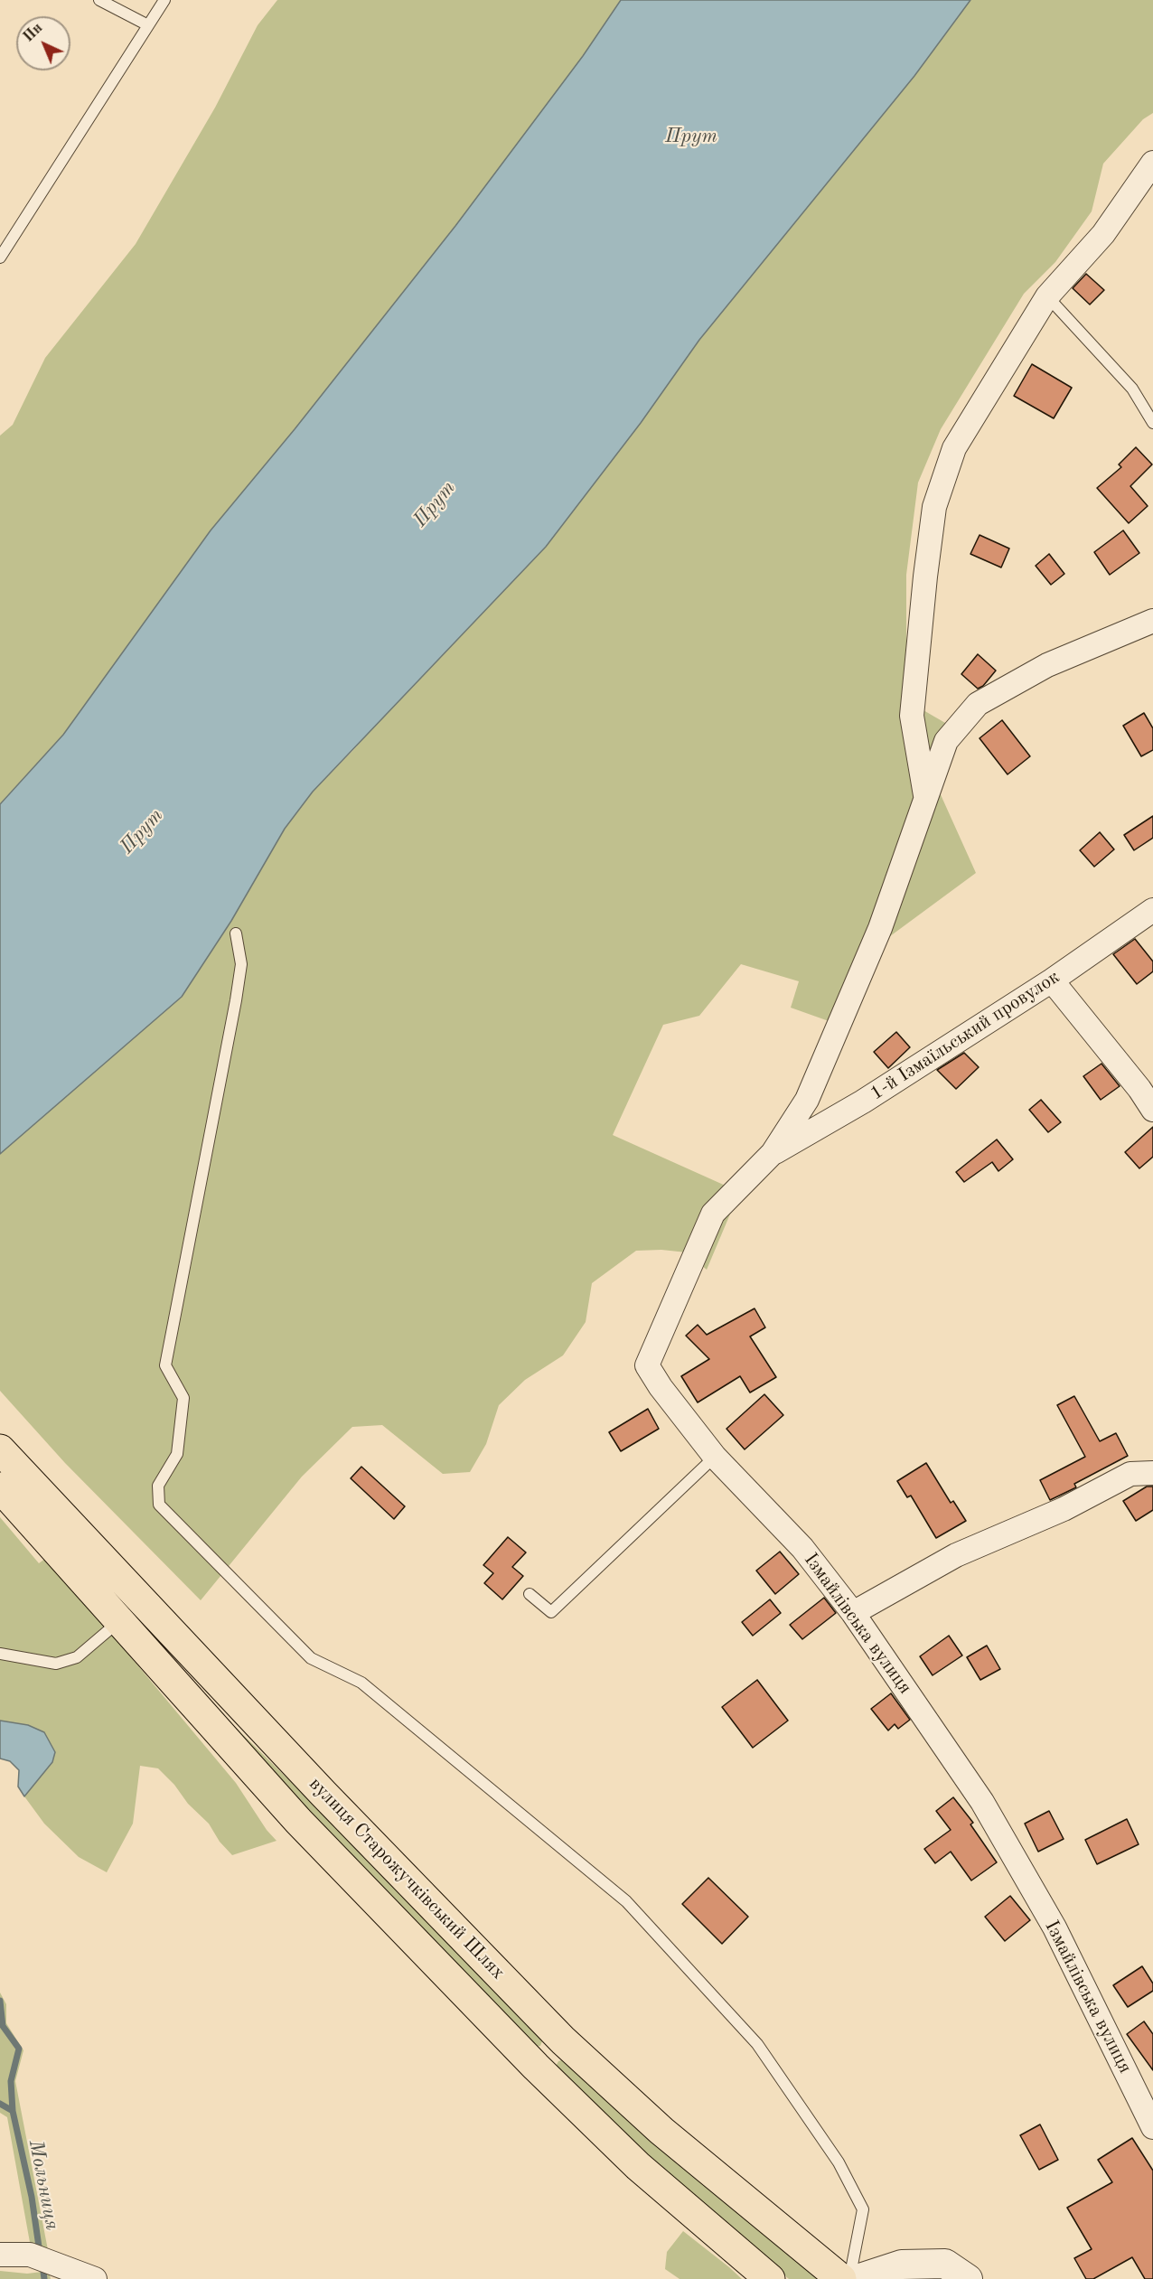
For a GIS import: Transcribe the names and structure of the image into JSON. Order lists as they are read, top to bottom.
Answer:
{
  "streets": {
    "main road": ["вулиця Старожучківський Шлях"],
    "street": ["1-й Ізмаїльський провулок", "Ізмайлівська вулиця"]
  },
  "crossings": [
    ["1-й Ізмаїльський провулок", "Ізмайлівська вулиця"]
  ],
  "water": ["Прут", "Мольниця"],
  "north": "top left"
}
